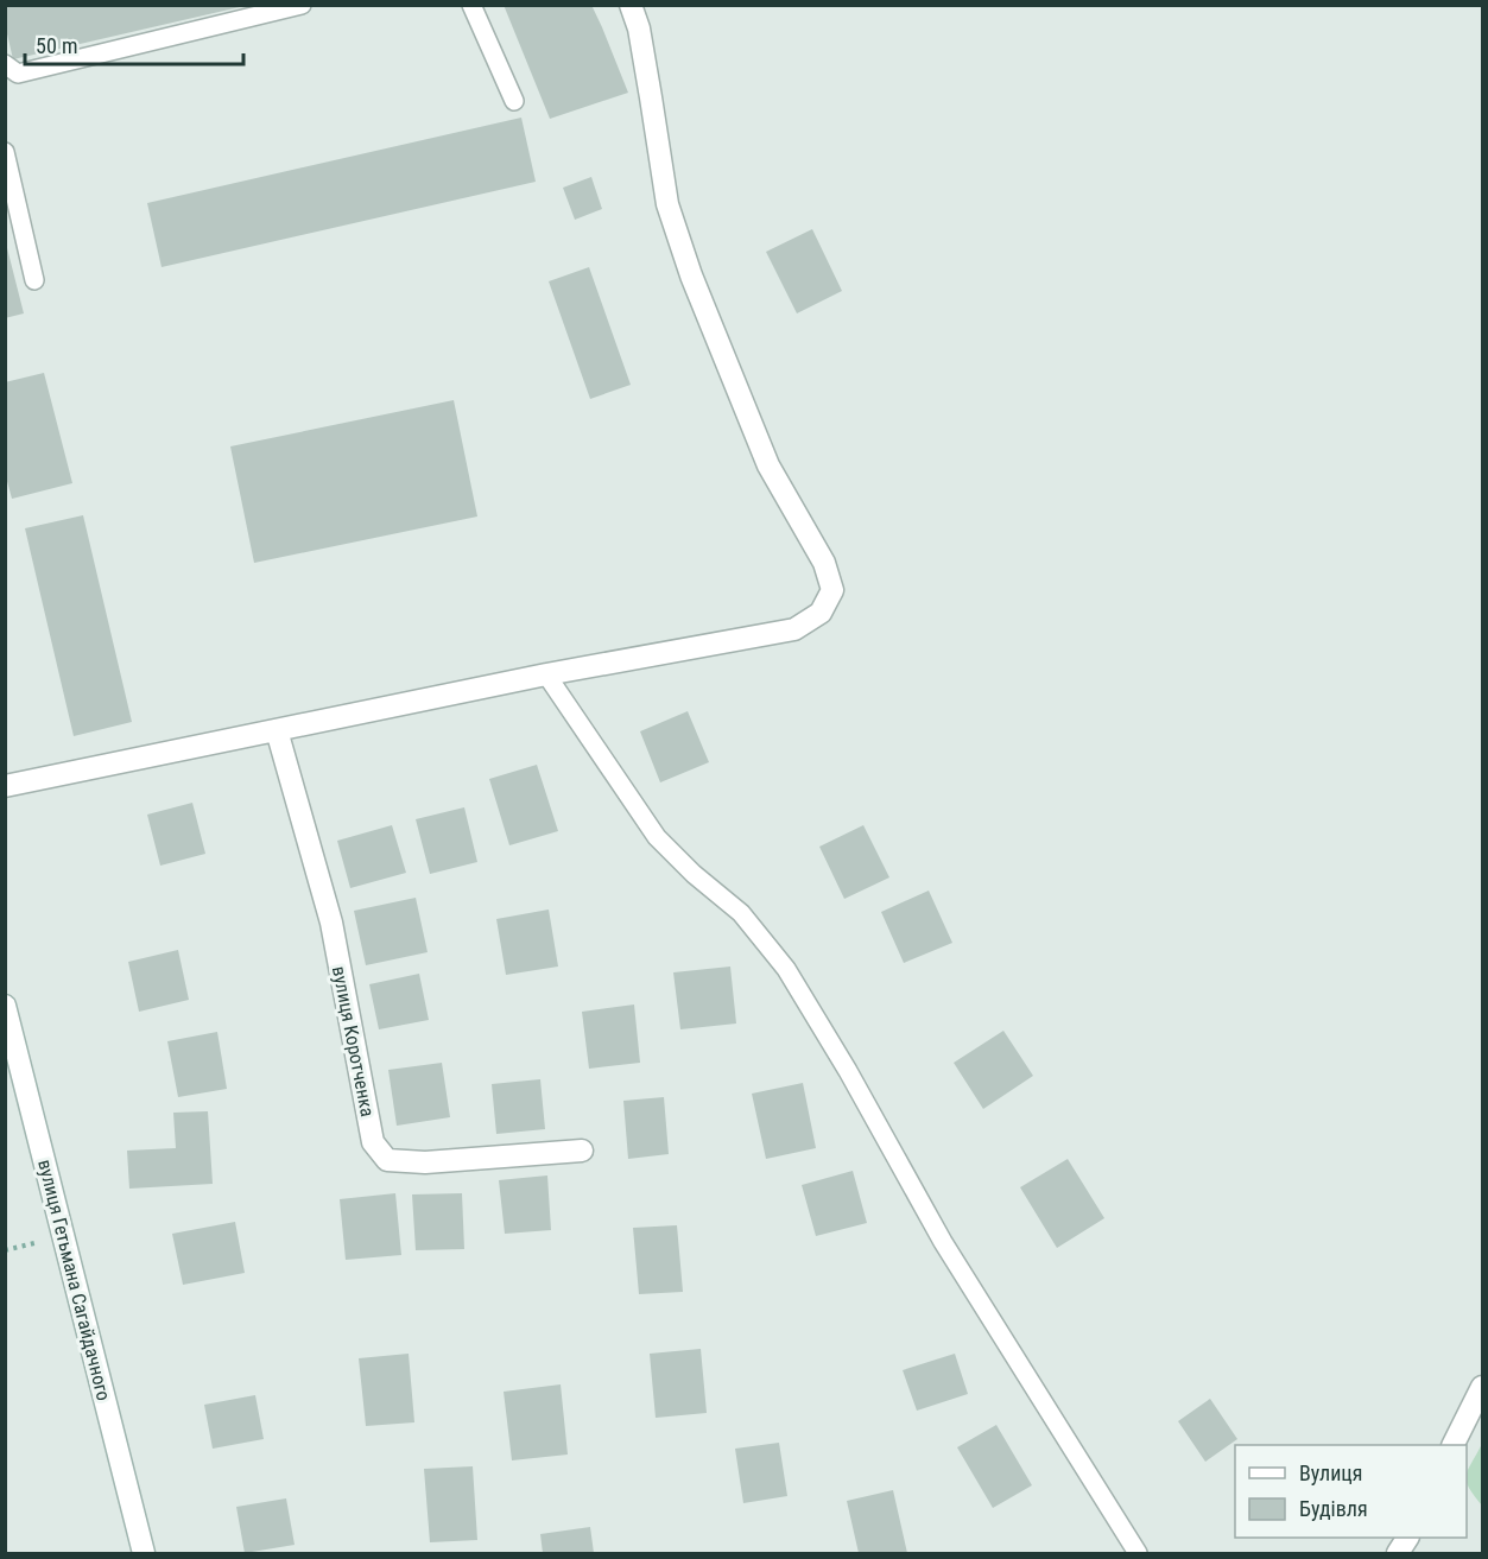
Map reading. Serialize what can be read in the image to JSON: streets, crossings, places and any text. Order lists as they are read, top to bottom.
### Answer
{
  "streets": {
    "street": ["вулиця Коротченка", "вулиця Гетьмана Сагайдачного"]
  },
  "legend": ["Вулиця", "Будівля"],
  "scale_bar": "50 m"
}
